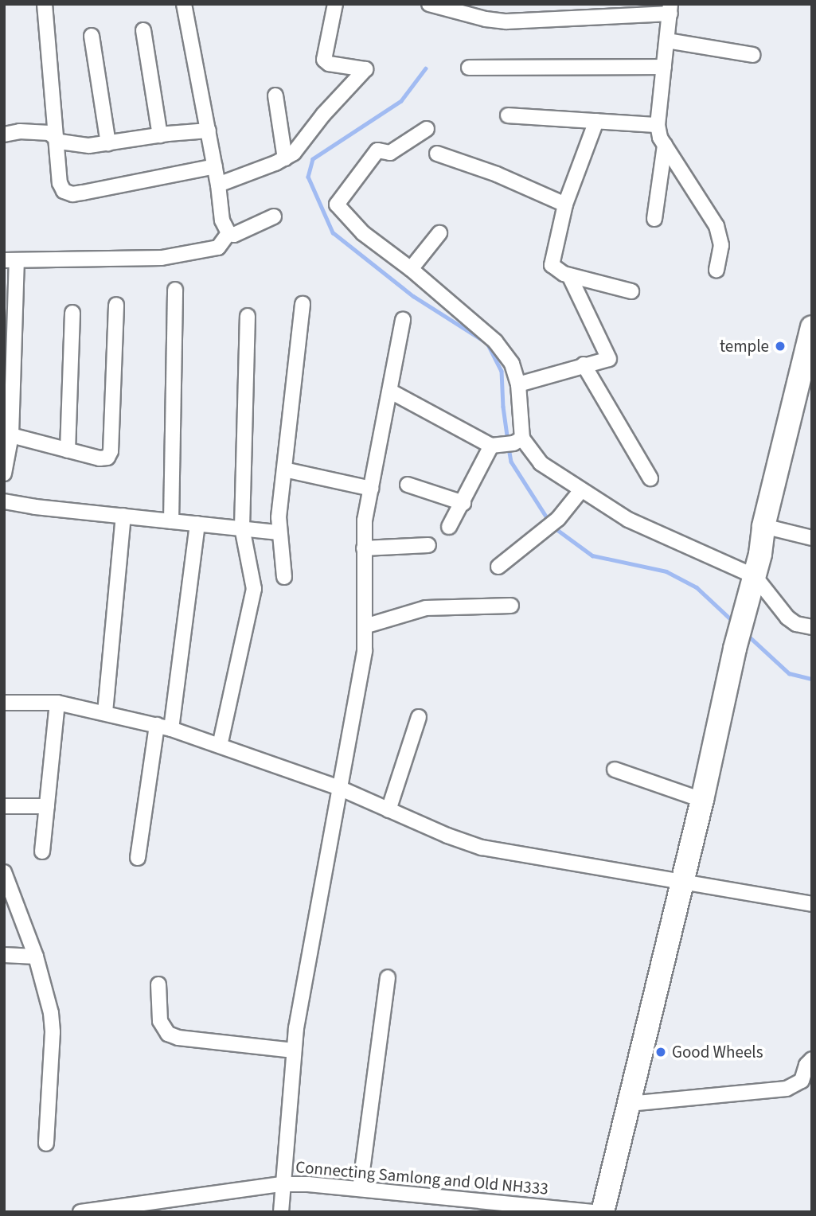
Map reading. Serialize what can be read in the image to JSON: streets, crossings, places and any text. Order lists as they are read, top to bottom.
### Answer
{
  "streets": {
    "street": ["Connecting Samlong and Old NH333"]
  },
  "places": ["temple", "Good Wheels"]
}
